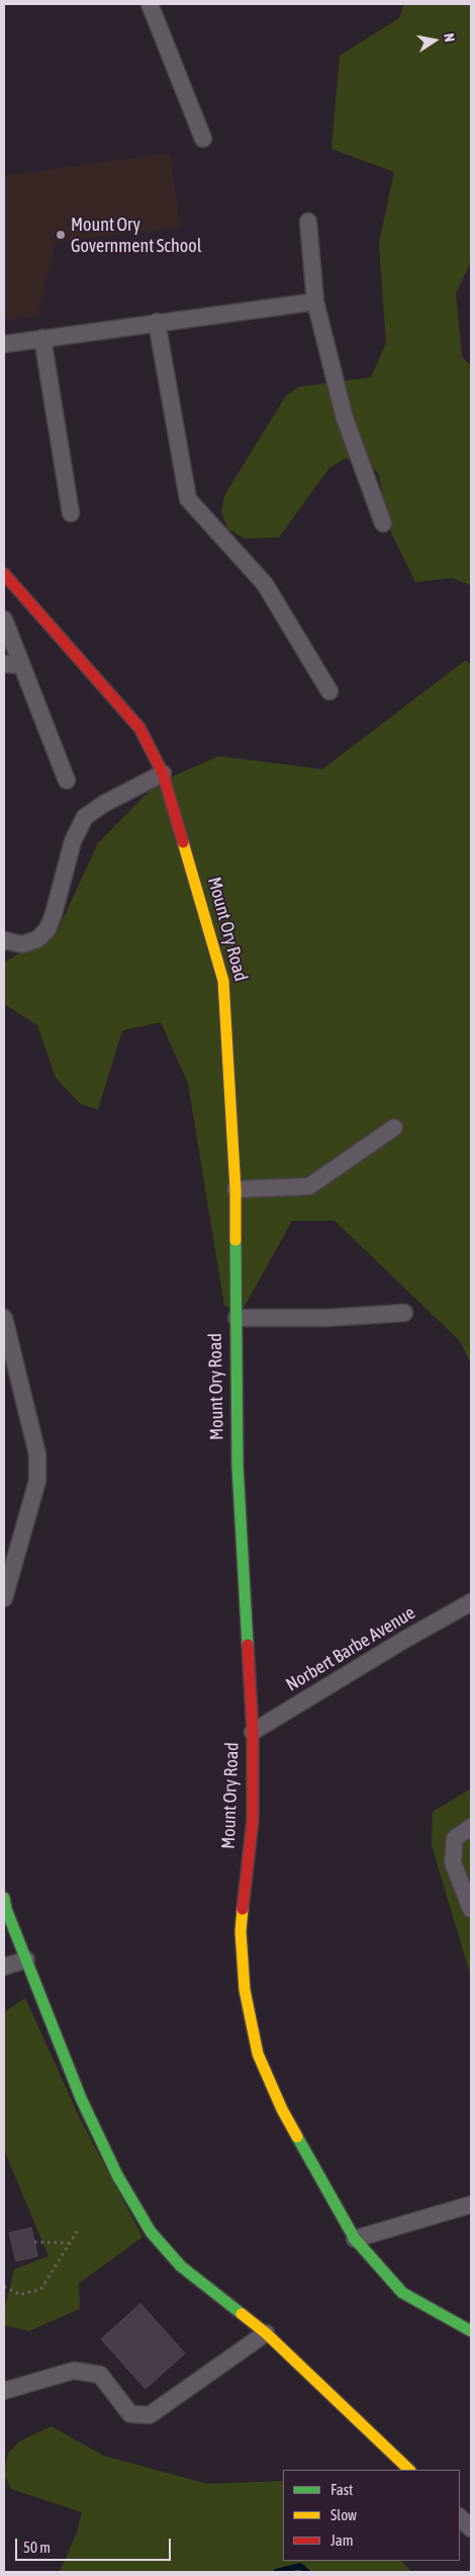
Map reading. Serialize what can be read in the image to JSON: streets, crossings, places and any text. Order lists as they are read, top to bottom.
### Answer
{
  "streets": {
    "main road": ["Mount Ory Road"],
    "street": ["Norbert Barbe Avenue"]
  },
  "crossings": [
    ["Mount Ory Road", "Norbert Barbe Avenue"]
  ],
  "places": ["Mount Ory Government School"],
  "legend": ["Fast", "Slow", "Jam"],
  "scale_bar": "50 m",
  "north": "right"
}
